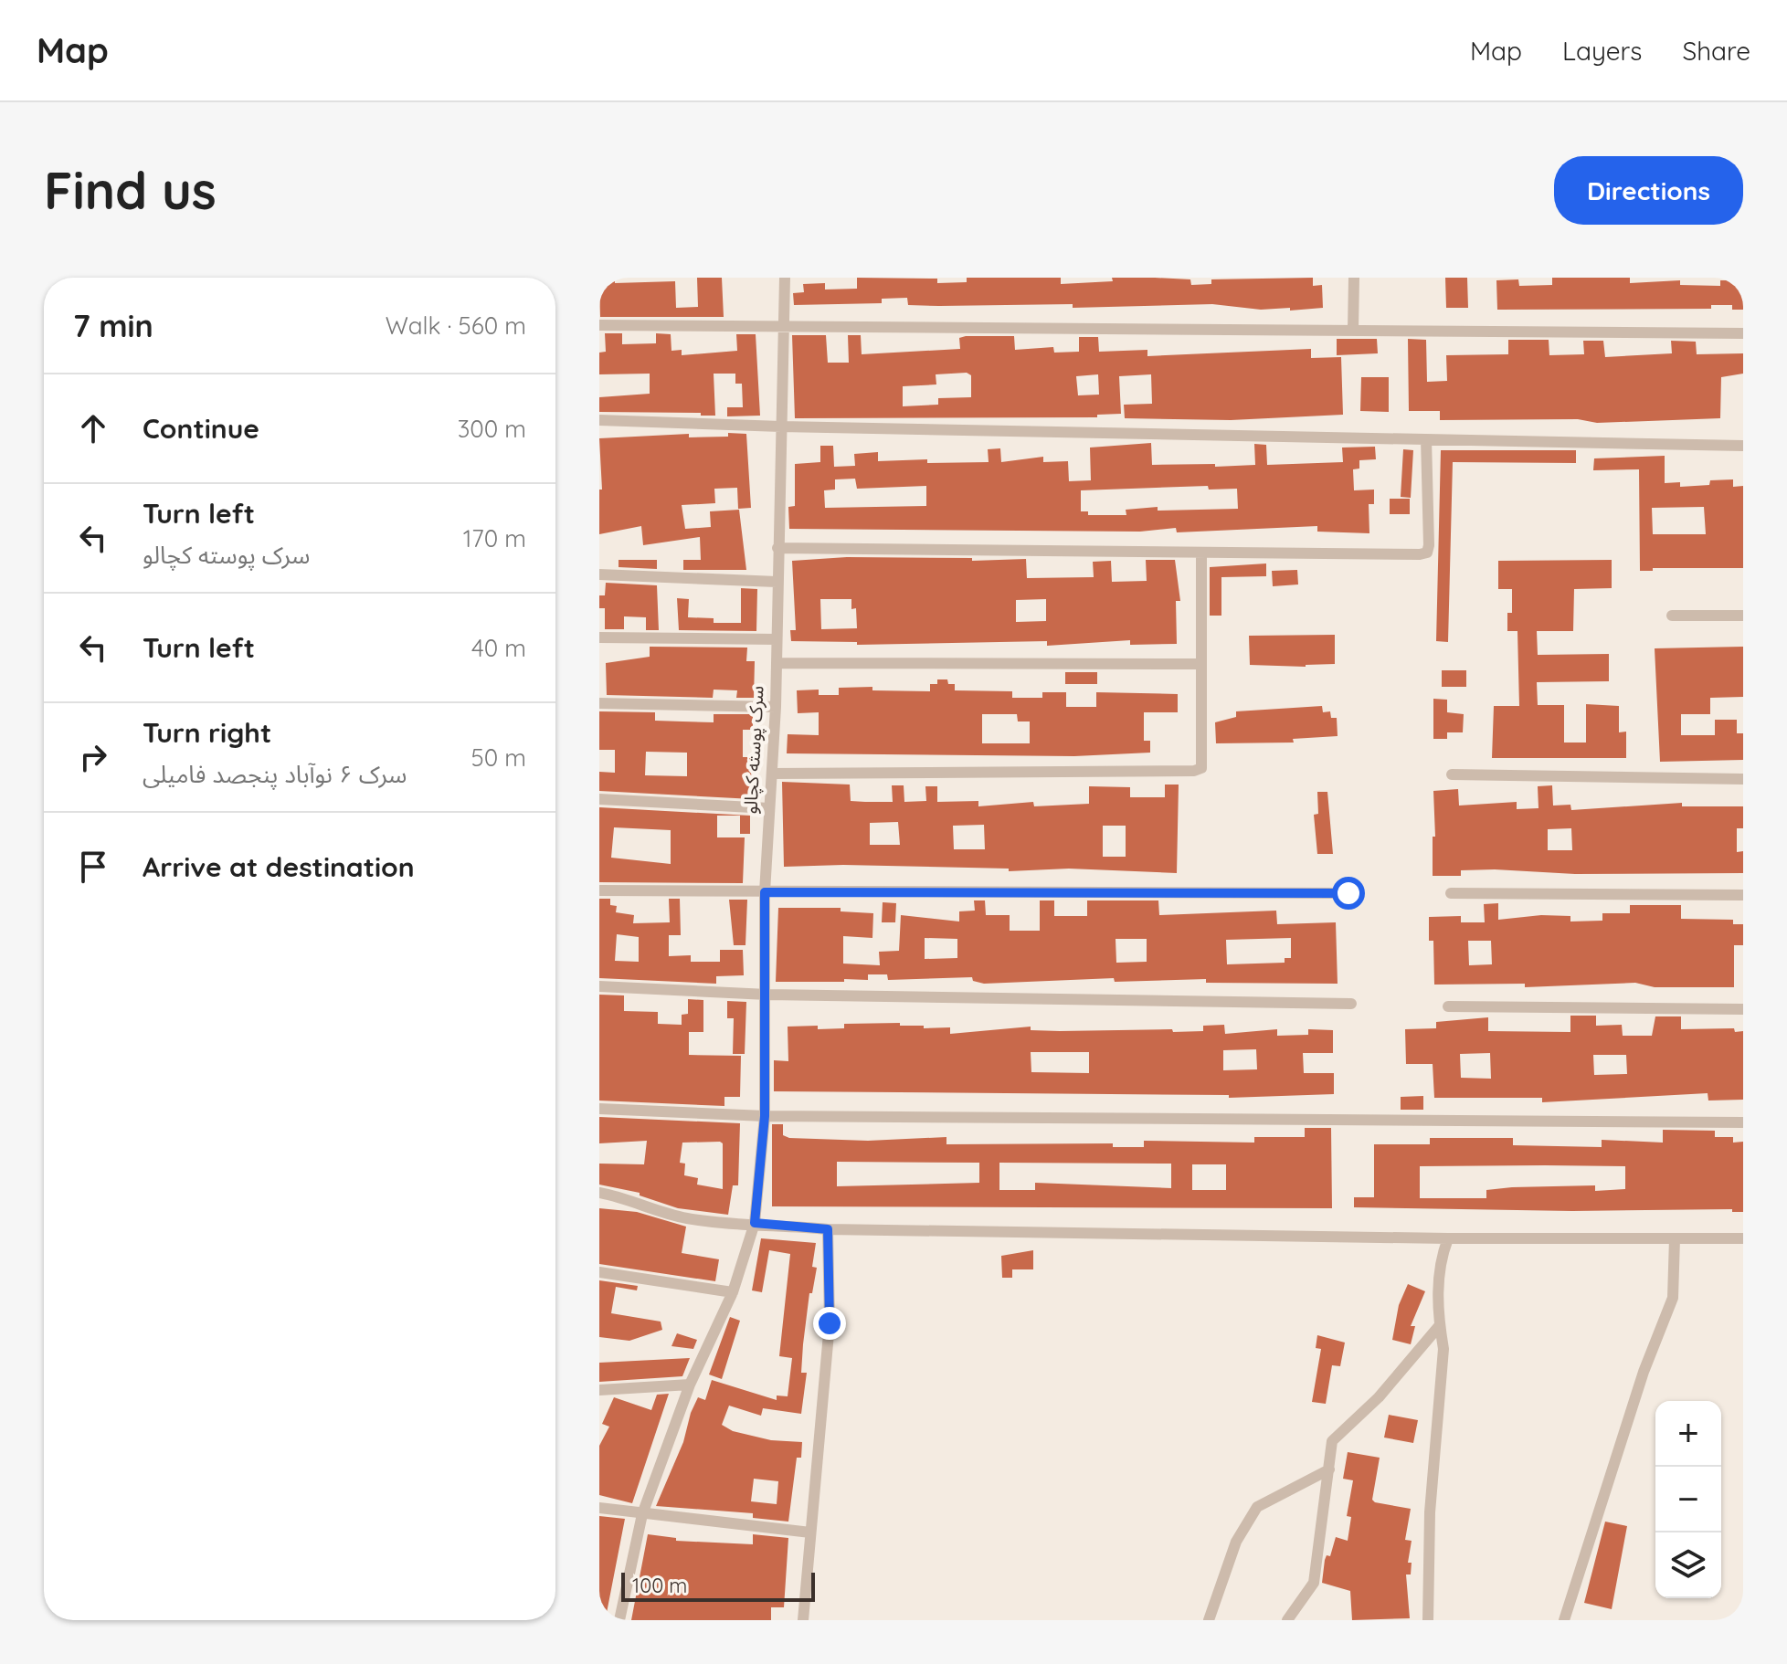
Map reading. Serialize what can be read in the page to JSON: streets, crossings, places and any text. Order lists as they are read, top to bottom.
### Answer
{
  "streets": {
    "street": ["سرک پوسته کچالو"]
  },
  "scale_bar": "100 m",
  "page": {
    "header": "Map",
    "nav": ["Map", "Layers", "Share"],
    "buttons": "Directions",
    "title": "Find us",
    "heading": ["7 min", "Walk · 560 m"],
    "list": [
      ["Continue", "300 m"],
      ["Turn left", "سرک پوسته کچالو", "170 m"],
      ["Turn left", "40 m"],
      ["Turn right", "سرک ۶ نوآباد پنجصد فامیلی", "50 m"],
      "Arrive at destination"
    ],
    "map_buttons": ["+", "−"],
    "scale": "100 m"
  }
}
